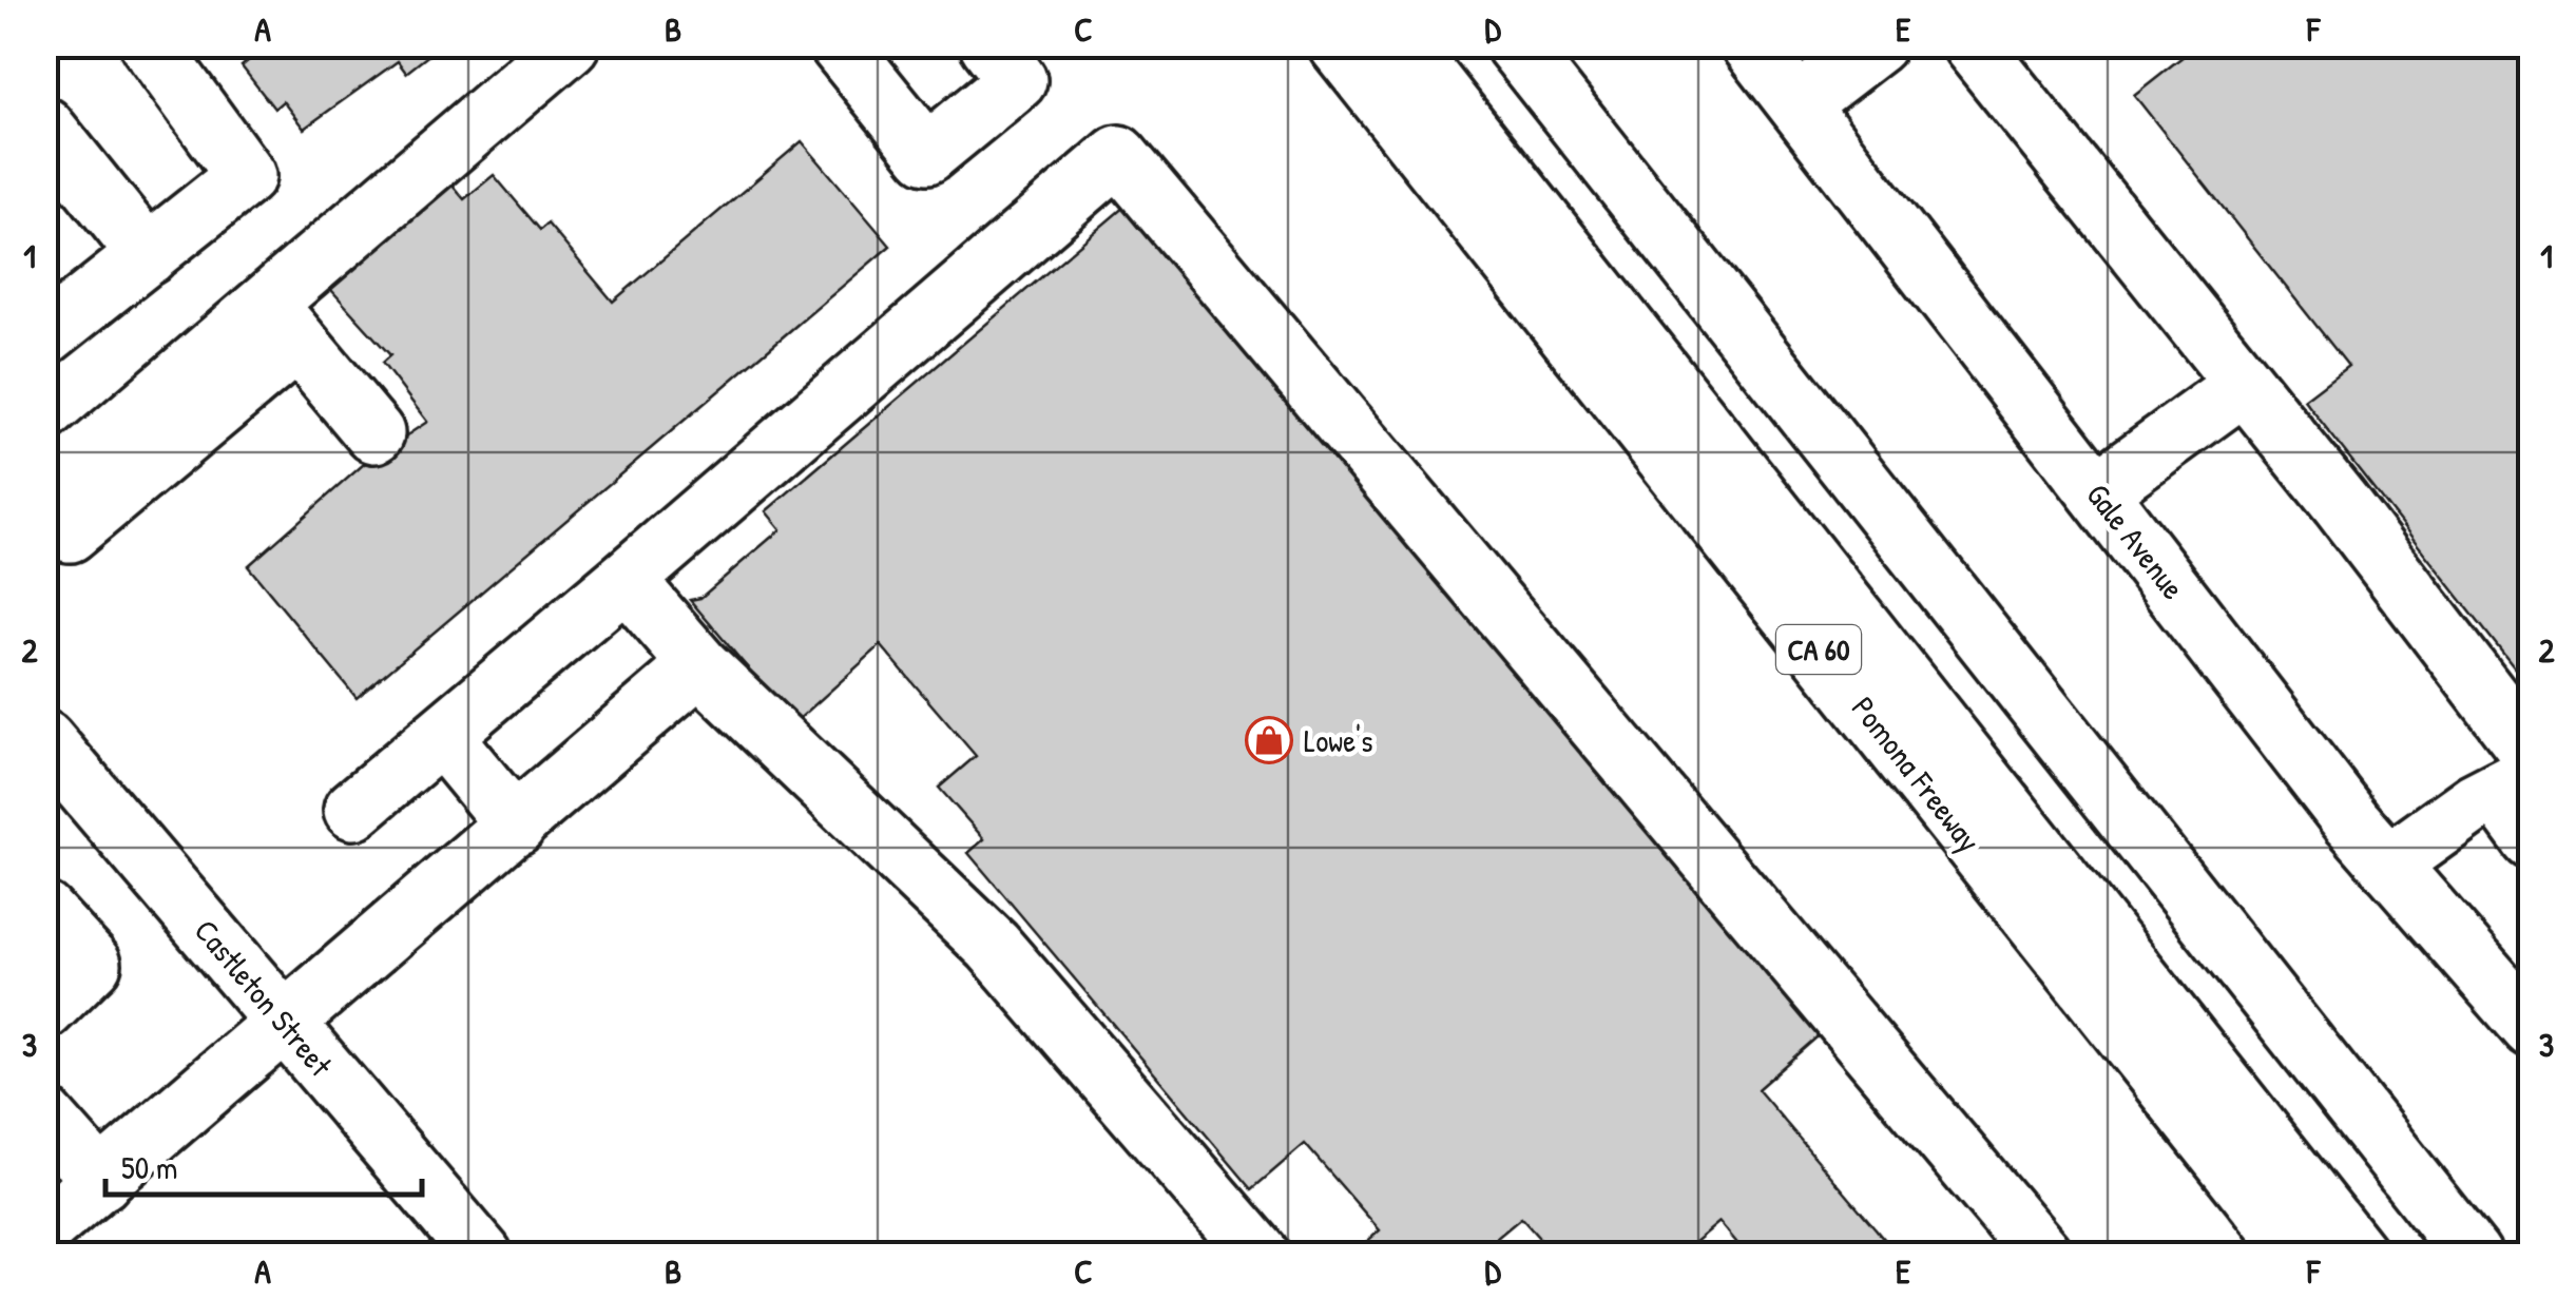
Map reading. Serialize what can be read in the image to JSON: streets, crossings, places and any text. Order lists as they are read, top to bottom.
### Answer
{
  "streets": {
    "main road": [
      "Gale Avenue",
      "CA 60",
      "Pomona Freeway",
      "Castleton Street"
    ]
  },
  "places": {
    "shop": ["Lowe's"]
  },
  "scale_bar": "50 m",
  "grid": {
    "columns": [
      "A",
      "B",
      "C",
      "D",
      "E",
      "F"
    ],
    "rows": ["1", "2", "3"]
  }
}
